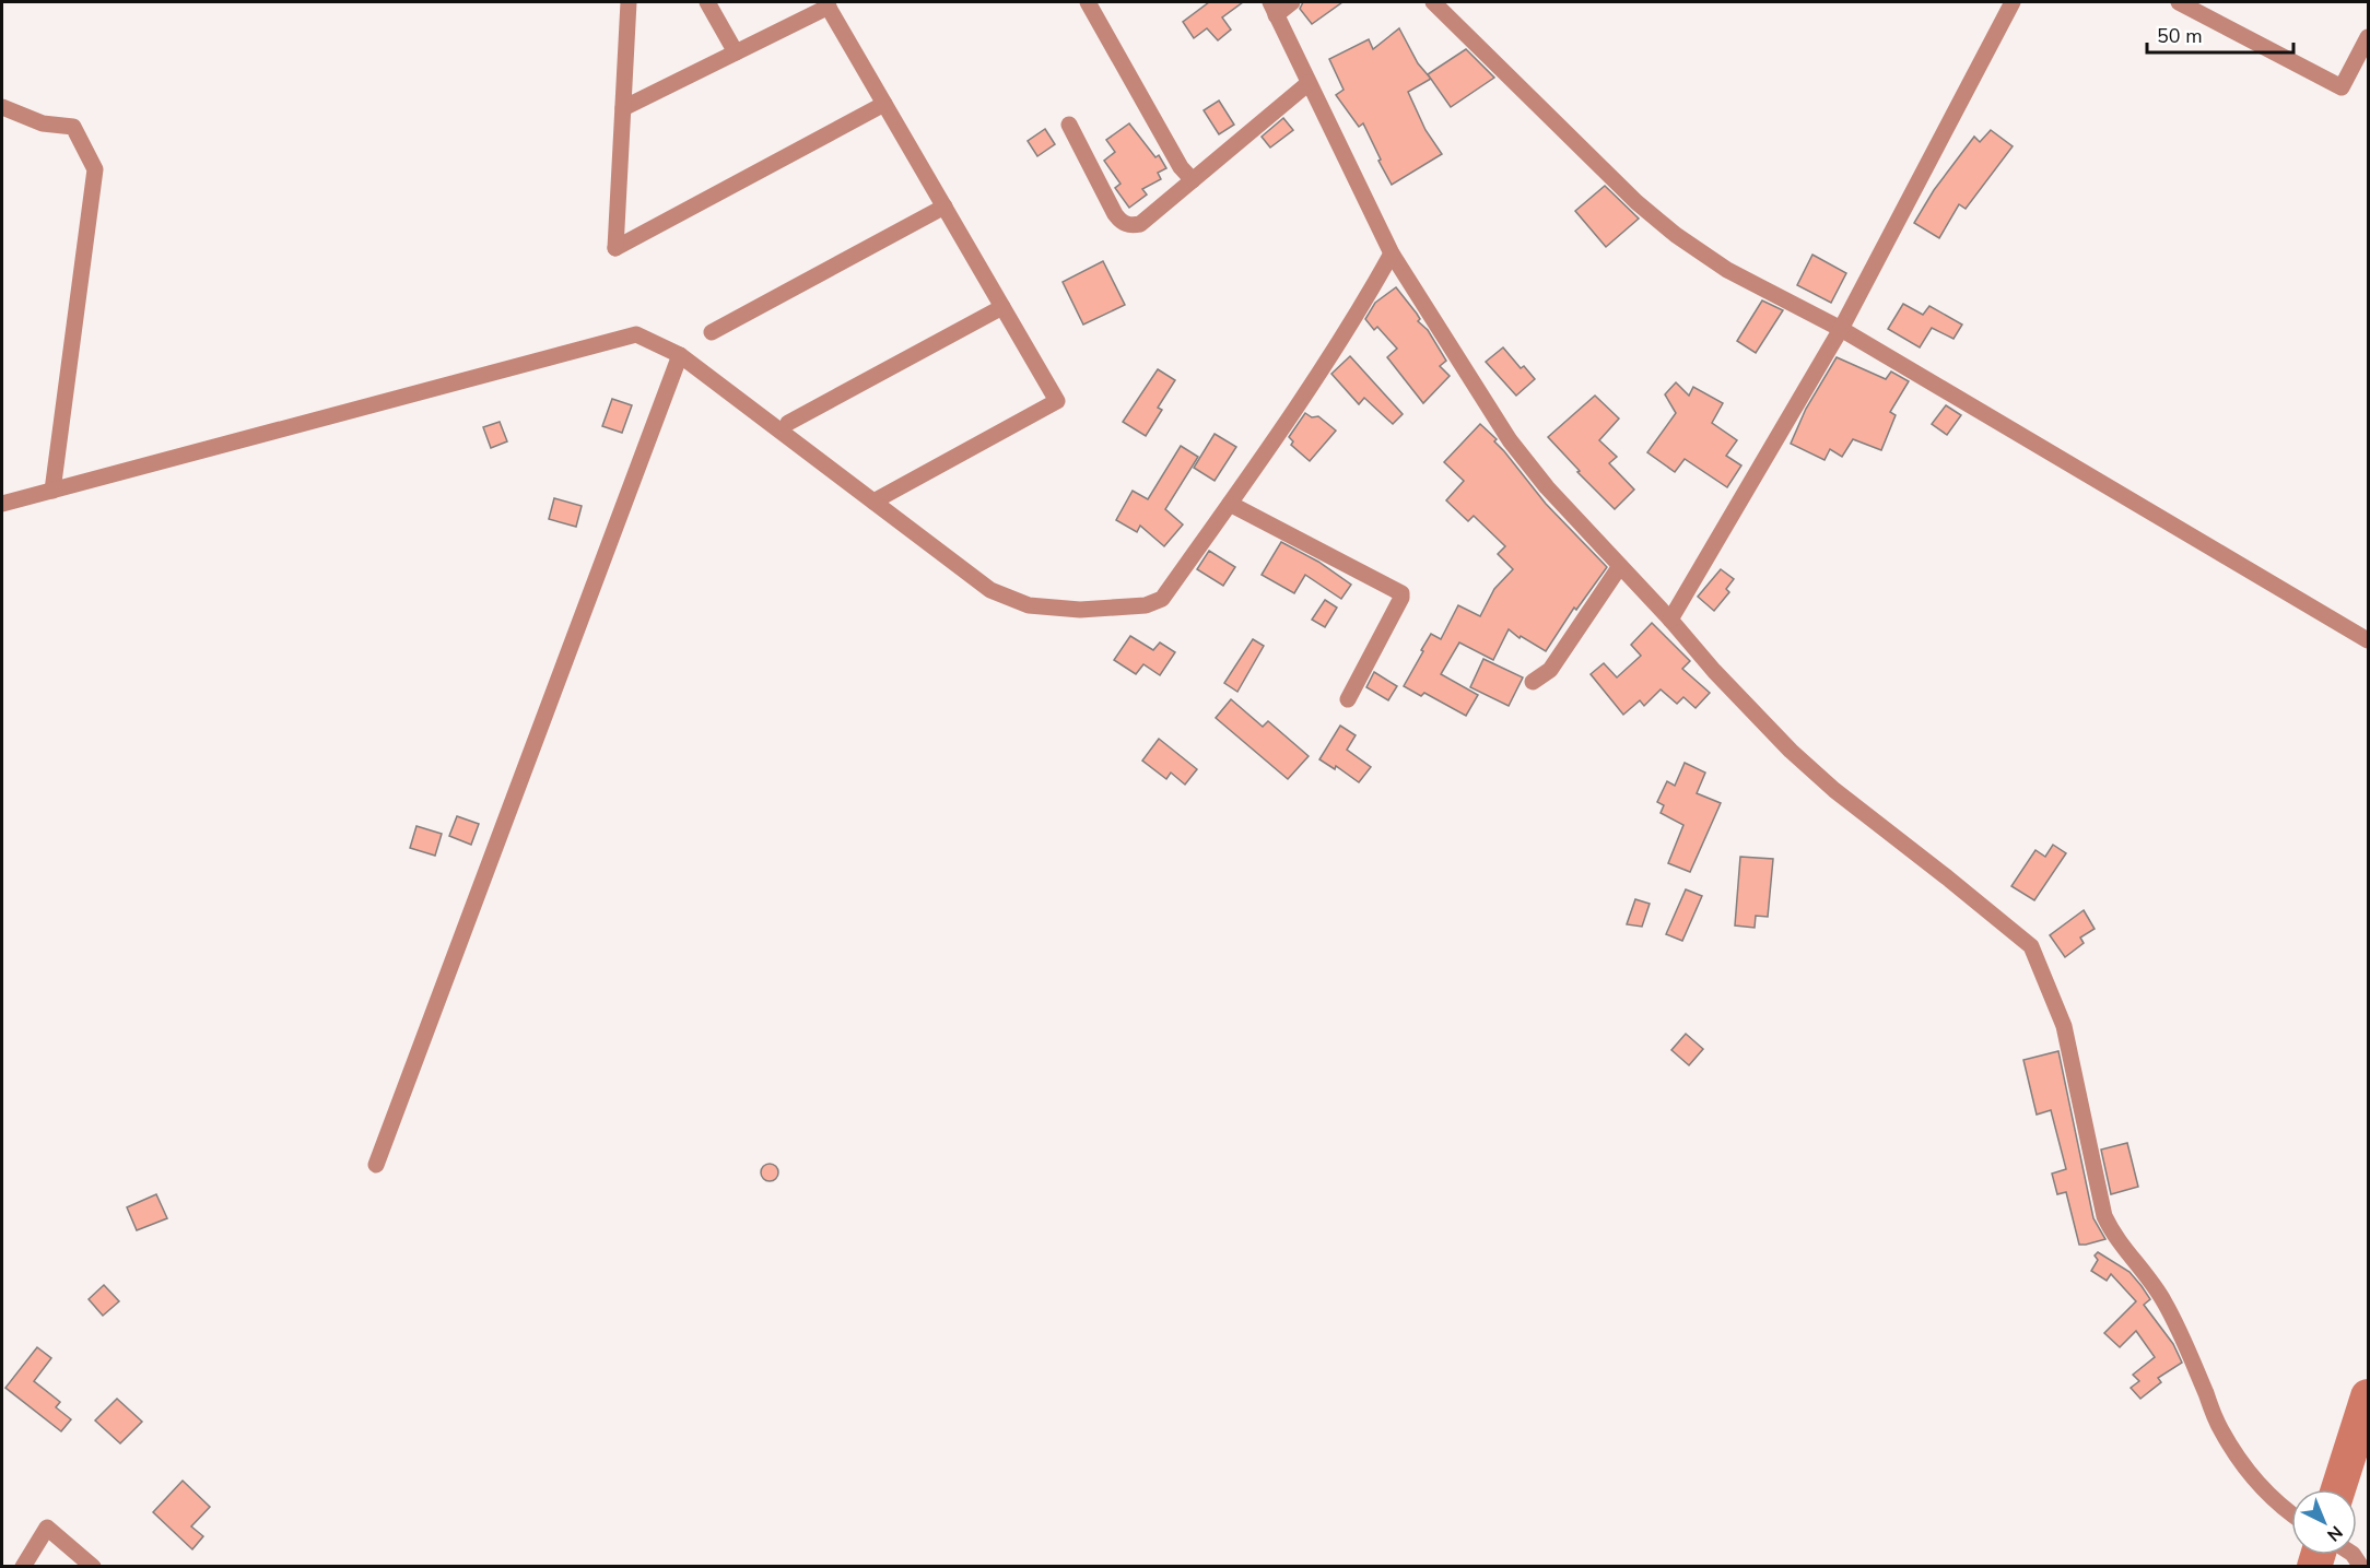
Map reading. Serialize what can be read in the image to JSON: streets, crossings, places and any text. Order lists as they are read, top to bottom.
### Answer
{
  "scale_bar": "50 m",
  "north": "bottom right"
}
